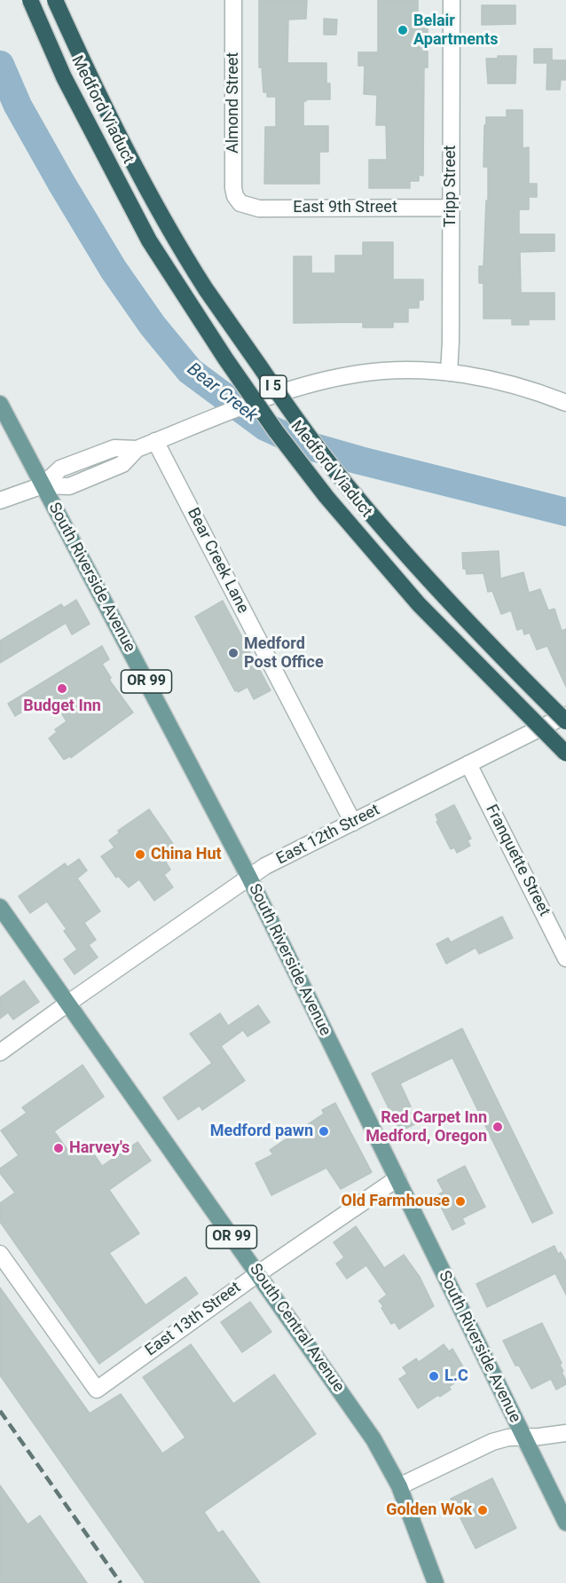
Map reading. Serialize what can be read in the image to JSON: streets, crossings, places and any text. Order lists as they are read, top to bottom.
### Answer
{
  "streets": {
    "highway": ["Medford Viaduct", "I 5"],
    "main road": ["South Riverside Avenue", "OR 99", "South Central Avenue"],
    "street": [
      "Almond Street",
      "Tripp Street",
      "East 9th Street",
      "Bear Creek Lane",
      "East 12th Street",
      "Franquette Street",
      "East 13th Street"
    ]
  },
  "crossings": [
    ["Almond Street", "East 9th Street"],
    ["Tripp Street", "East 9th Street"],
    ["Bear Creek Lane", "East 12th Street"],
    ["South Riverside Avenue", "East 12th Street"],
    ["South Riverside Avenue", "East 13th Street"],
    ["East 12th Street", "Franquette Street"],
    ["East 12th Street", "South Central Avenue"],
    ["East 13th Street", "South Central Avenue"]
  ],
  "water": ["Bear Creek"],
  "places": [
    "Belair Apartments",
    "Medford Post Office",
    "Budget Inn",
    "China Hut",
    "Red Carpet Inn Medford, Oregon",
    "Medford pawn",
    "Harvey's",
    "Old Farmhouse",
    "L.C",
    "Golden Wok"
  ]
}
